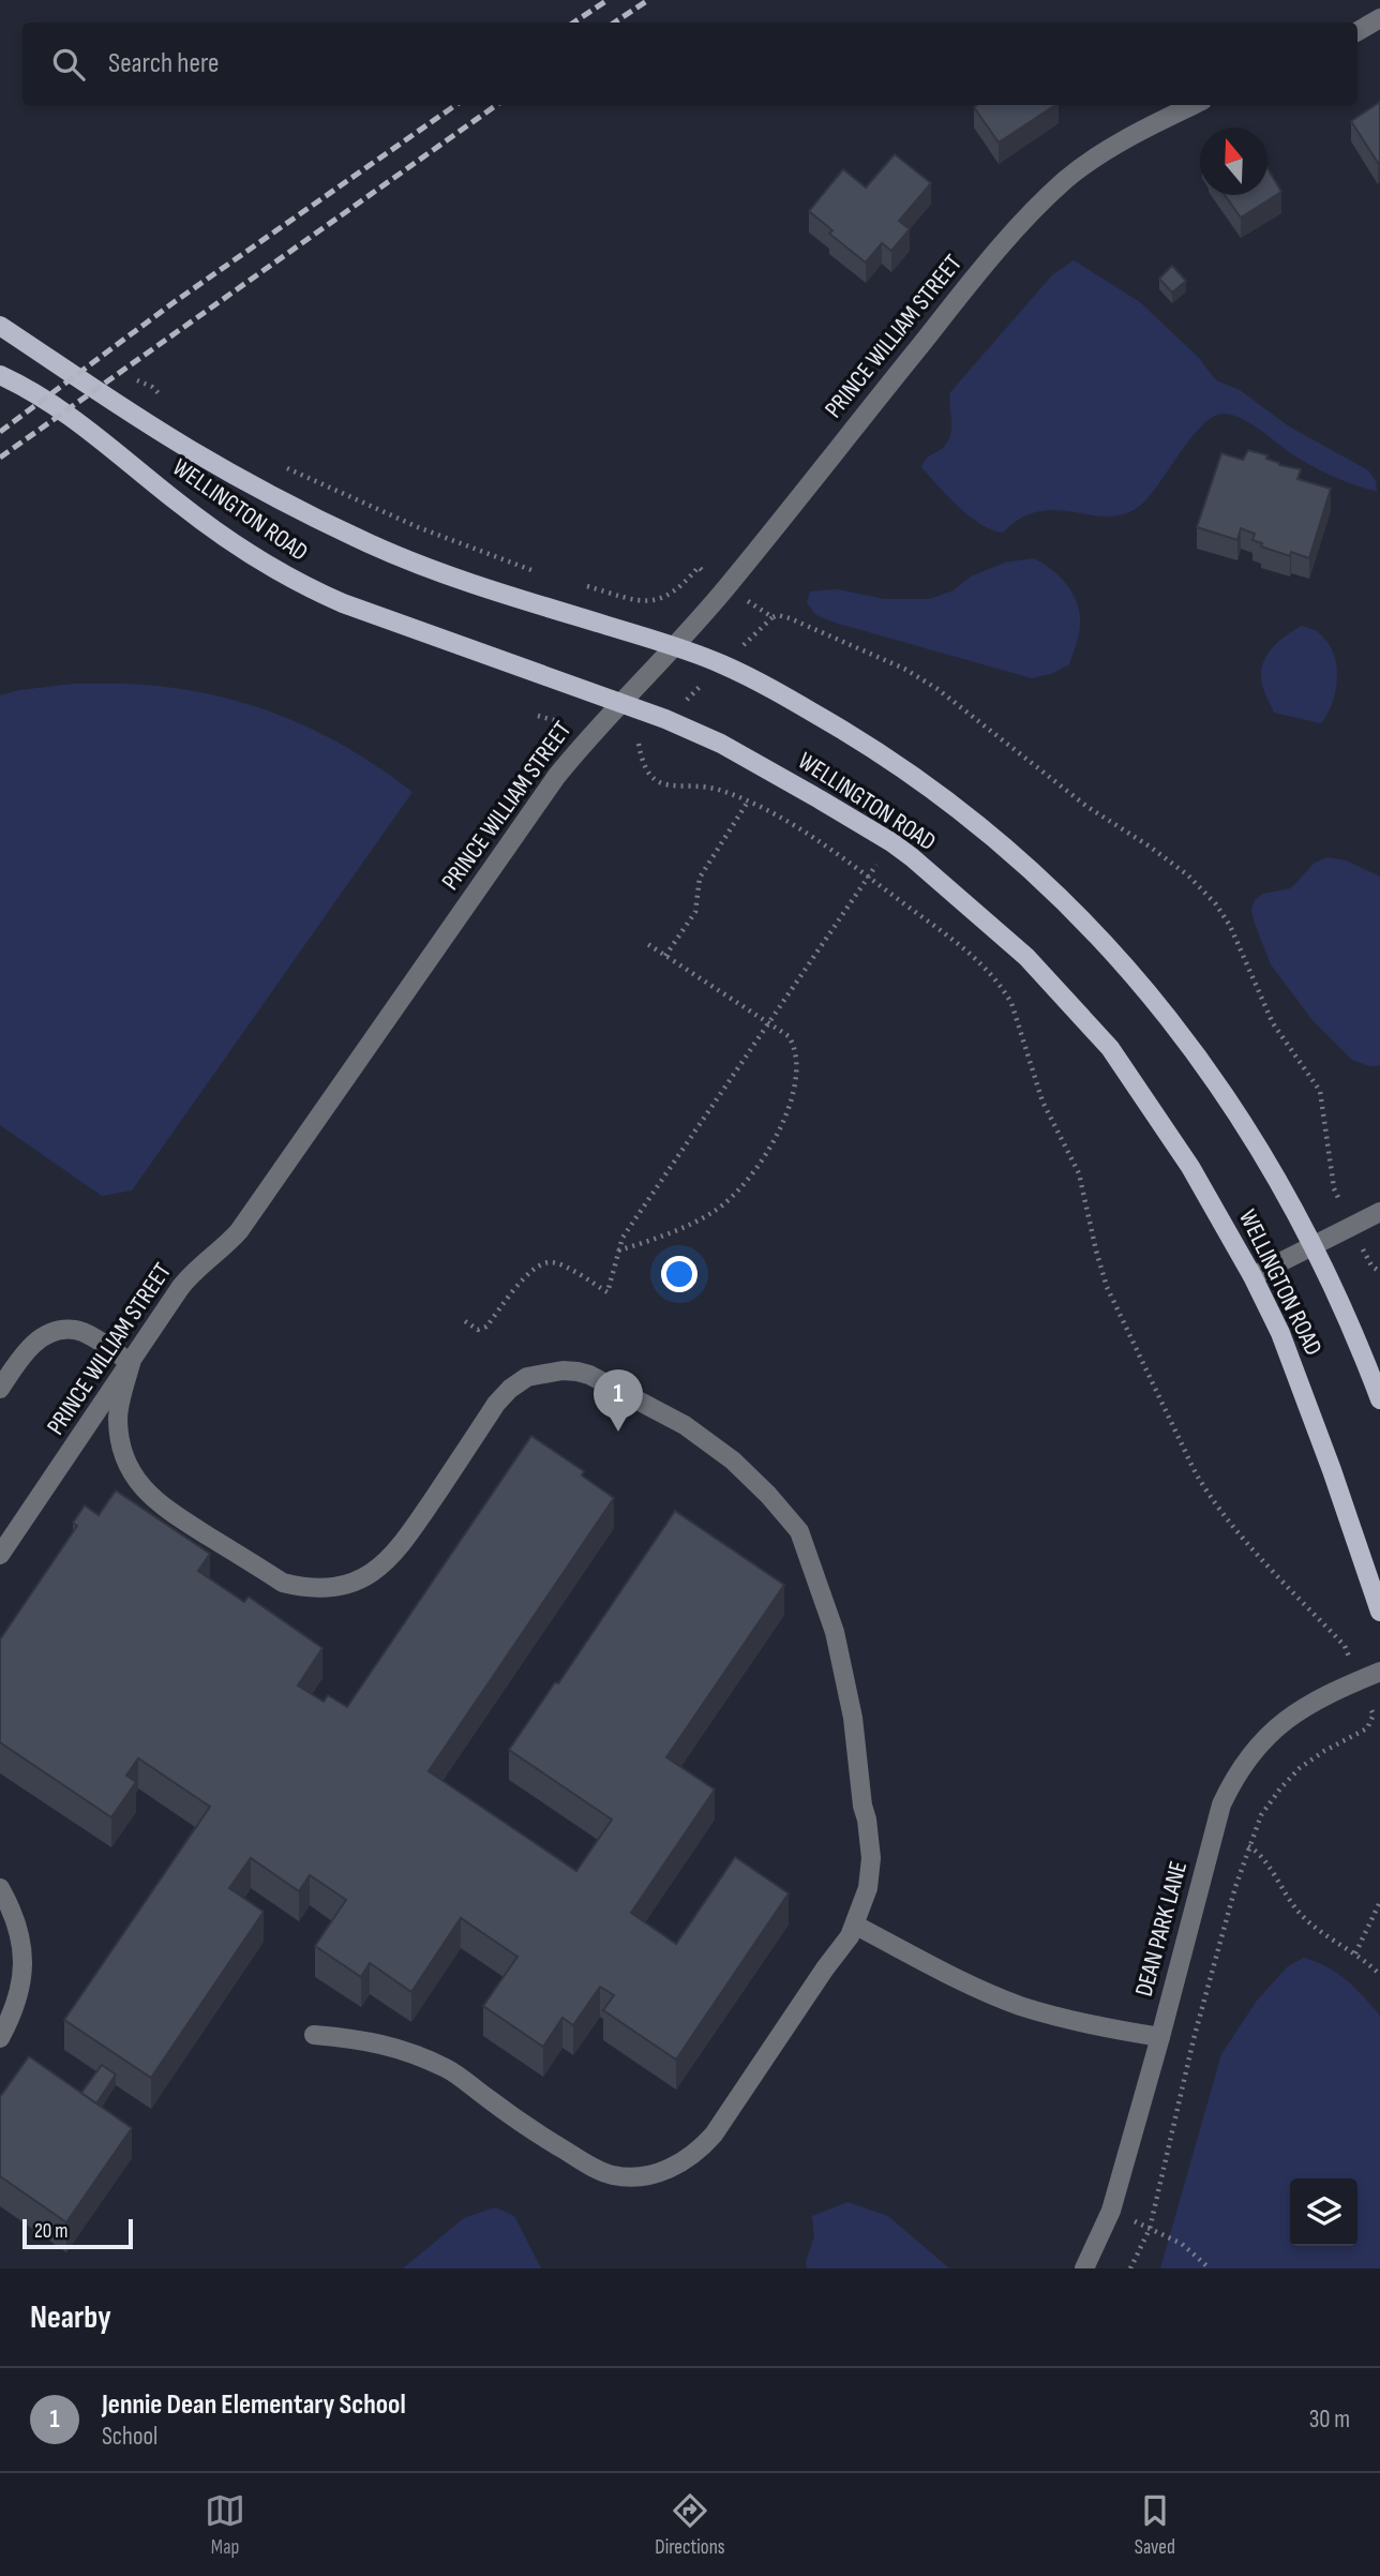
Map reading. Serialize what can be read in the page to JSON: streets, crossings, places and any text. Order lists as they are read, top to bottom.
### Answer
{
  "streets": {
    "main road": ["WELLINGTON ROAD"],
    "street": ["PRINCE WILLIAM STREET", "DEAN PARK LANE"]
  },
  "crossings": [
    ["PRINCE WILLIAM STREET", "WELLINGTON ROAD"]
  ],
  "scale_bar": "20 m",
  "north": "top",
  "page": {
    "search": "Search here",
    "pins": "1",
    "scale": "20 m",
    "heading": "Nearby",
    "list": [
      {
        "mark": "1",
        "name": "Jennie Dean Elementary School",
        "note": "School",
        "value": "30 m"
      }
    ],
    "nav": ["Map", "Directions", "Saved"]
  }
}
